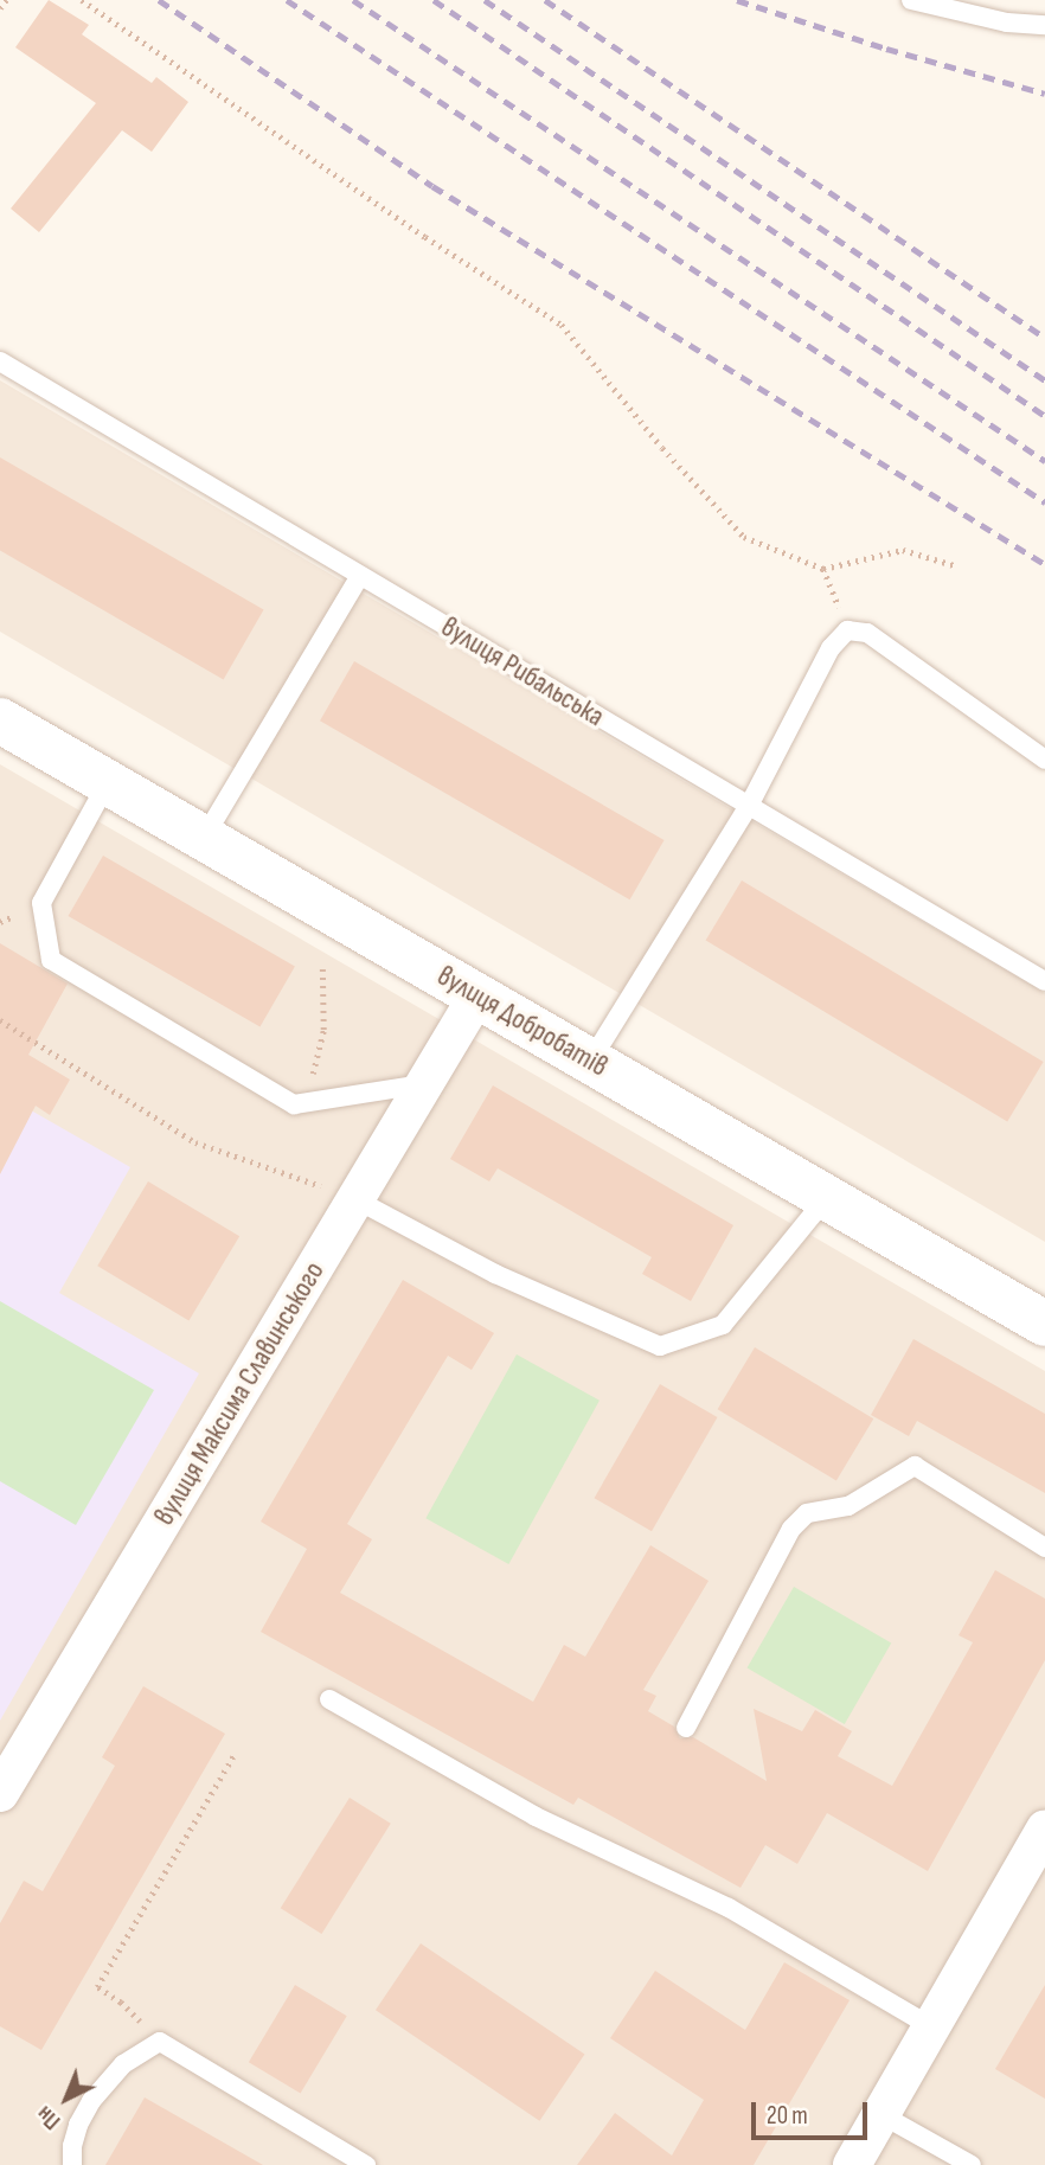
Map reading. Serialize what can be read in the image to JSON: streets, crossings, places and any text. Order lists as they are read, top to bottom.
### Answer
{
  "streets": {
    "street": ["вулиця Добробатів", "вулиця Максима Славинського"],
    "lane": ["вулиця Рибальська"]
  },
  "crossings": [
    ["вулиця Добробатів", "вулиця Максима Славинського"]
  ],
  "scale_bar": "20 m",
  "north": "bottom left"
}
